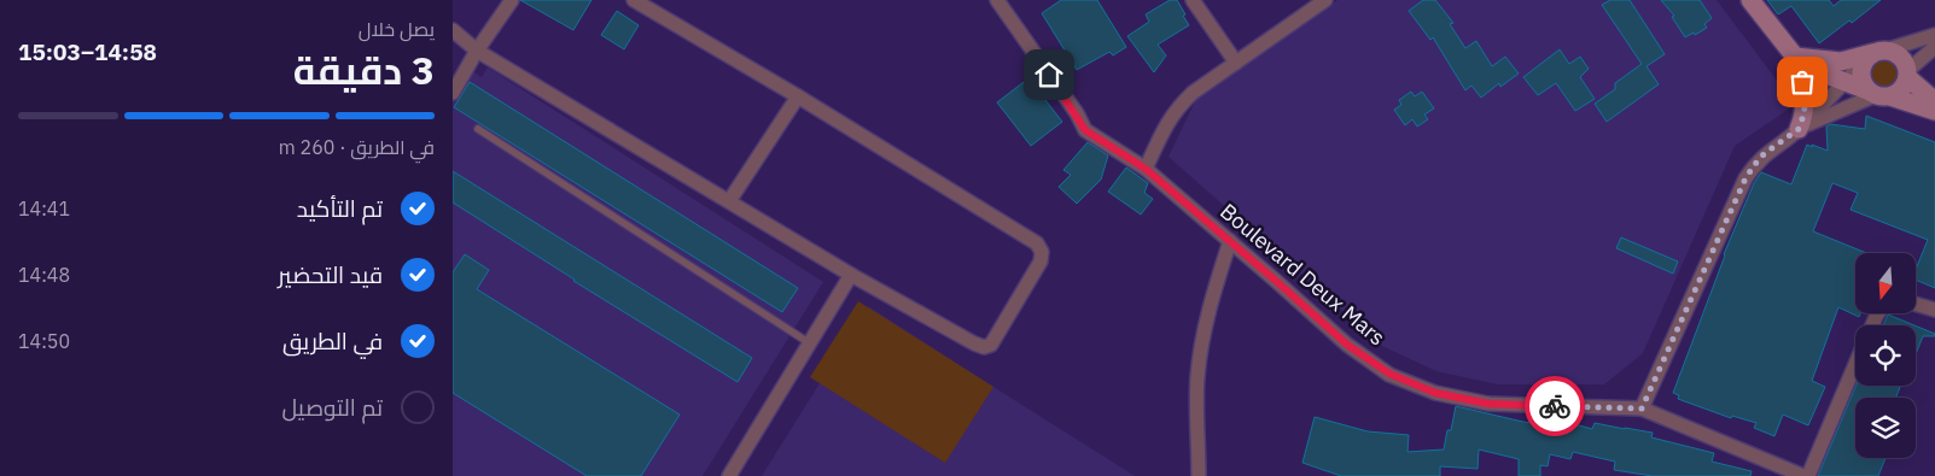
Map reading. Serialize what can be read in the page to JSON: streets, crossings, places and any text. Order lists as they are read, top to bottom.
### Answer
{
  "streets": {
    "street": ["Boulevard Deux Mars"]
  },
  "north": "bottom",
  "page": {
    "heading": ["3 دقيقة", "يصل خلال", "14:58–15:03"],
    "bar": "في الطريق · 260 m",
    "list": [
      ["تم التأكيد", "14:41"],
      ["قيد التحضير", "14:48"],
      ["في الطريق", "14:50"],
      "تم التوصيل"
    ]
  }
}
